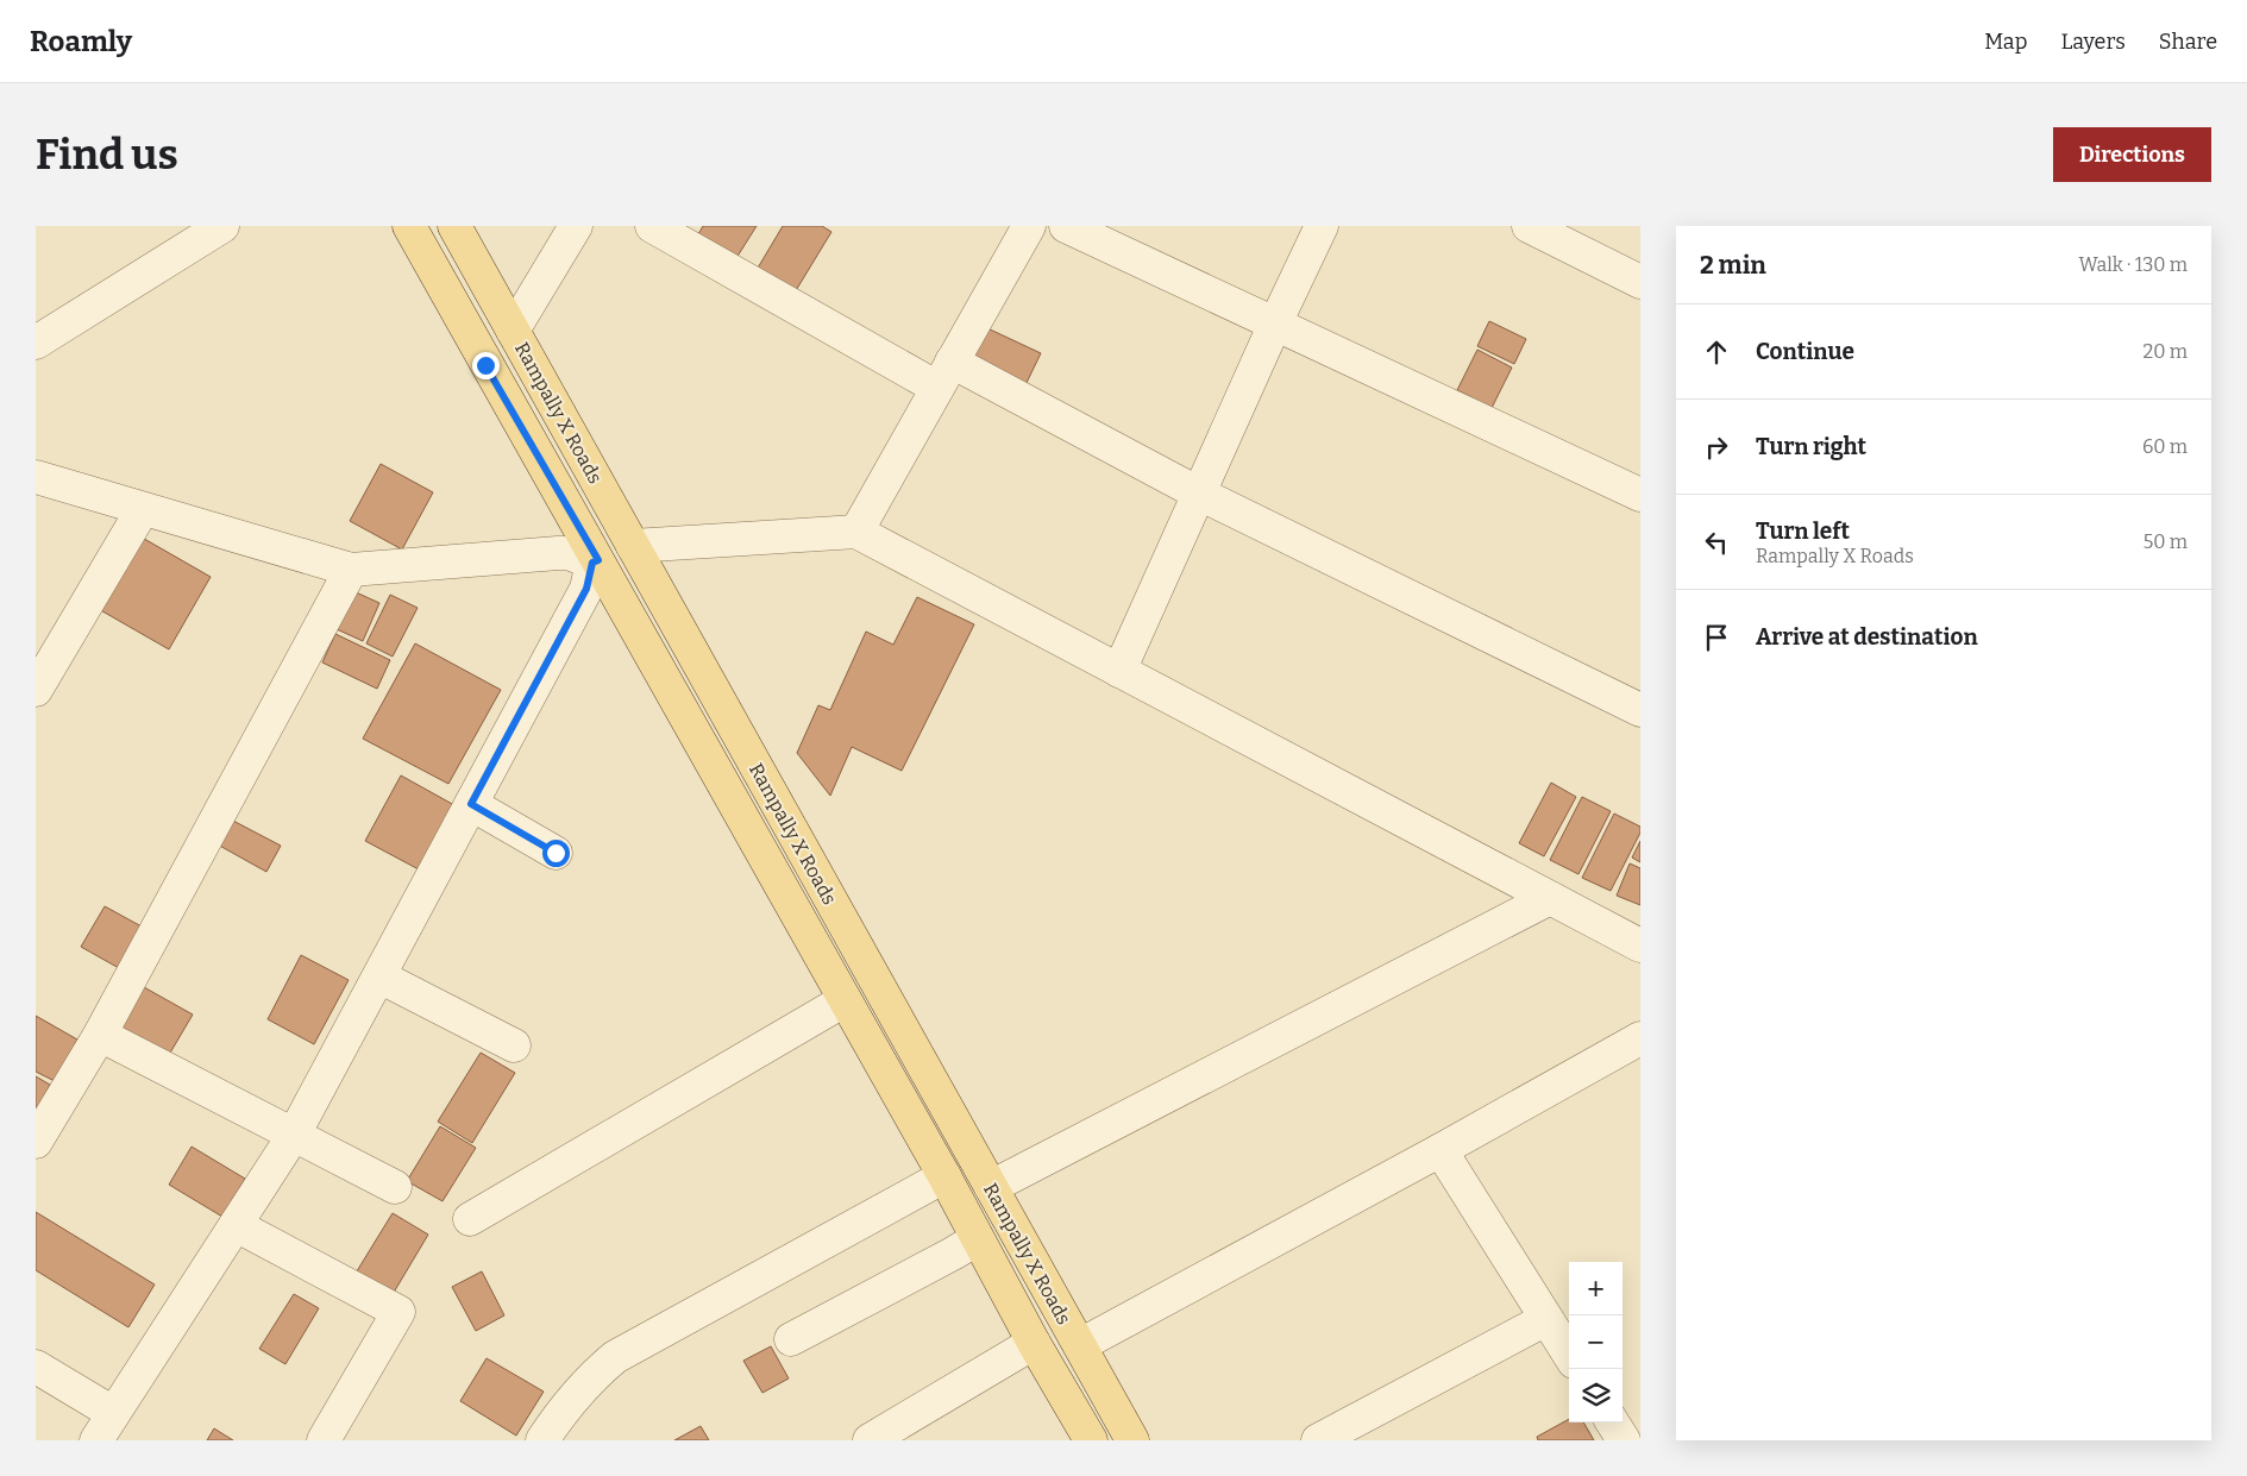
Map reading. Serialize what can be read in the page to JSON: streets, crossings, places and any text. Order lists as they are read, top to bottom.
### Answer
{
  "streets": {
    "main road": ["Rampally X Roads"]
  },
  "page": {
    "header": "Roamly",
    "nav": ["Map", "Layers", "Share"],
    "buttons": "Directions",
    "title": "Find us",
    "heading": ["2 min", "Walk · 130 m"],
    "list": [
      ["Continue", "20 m"],
      ["Turn right", "60 m"],
      ["Turn left", "Rampally X Roads", "50 m"],
      "Arrive at destination"
    ],
    "map_buttons": ["+", "−"]
  }
}
